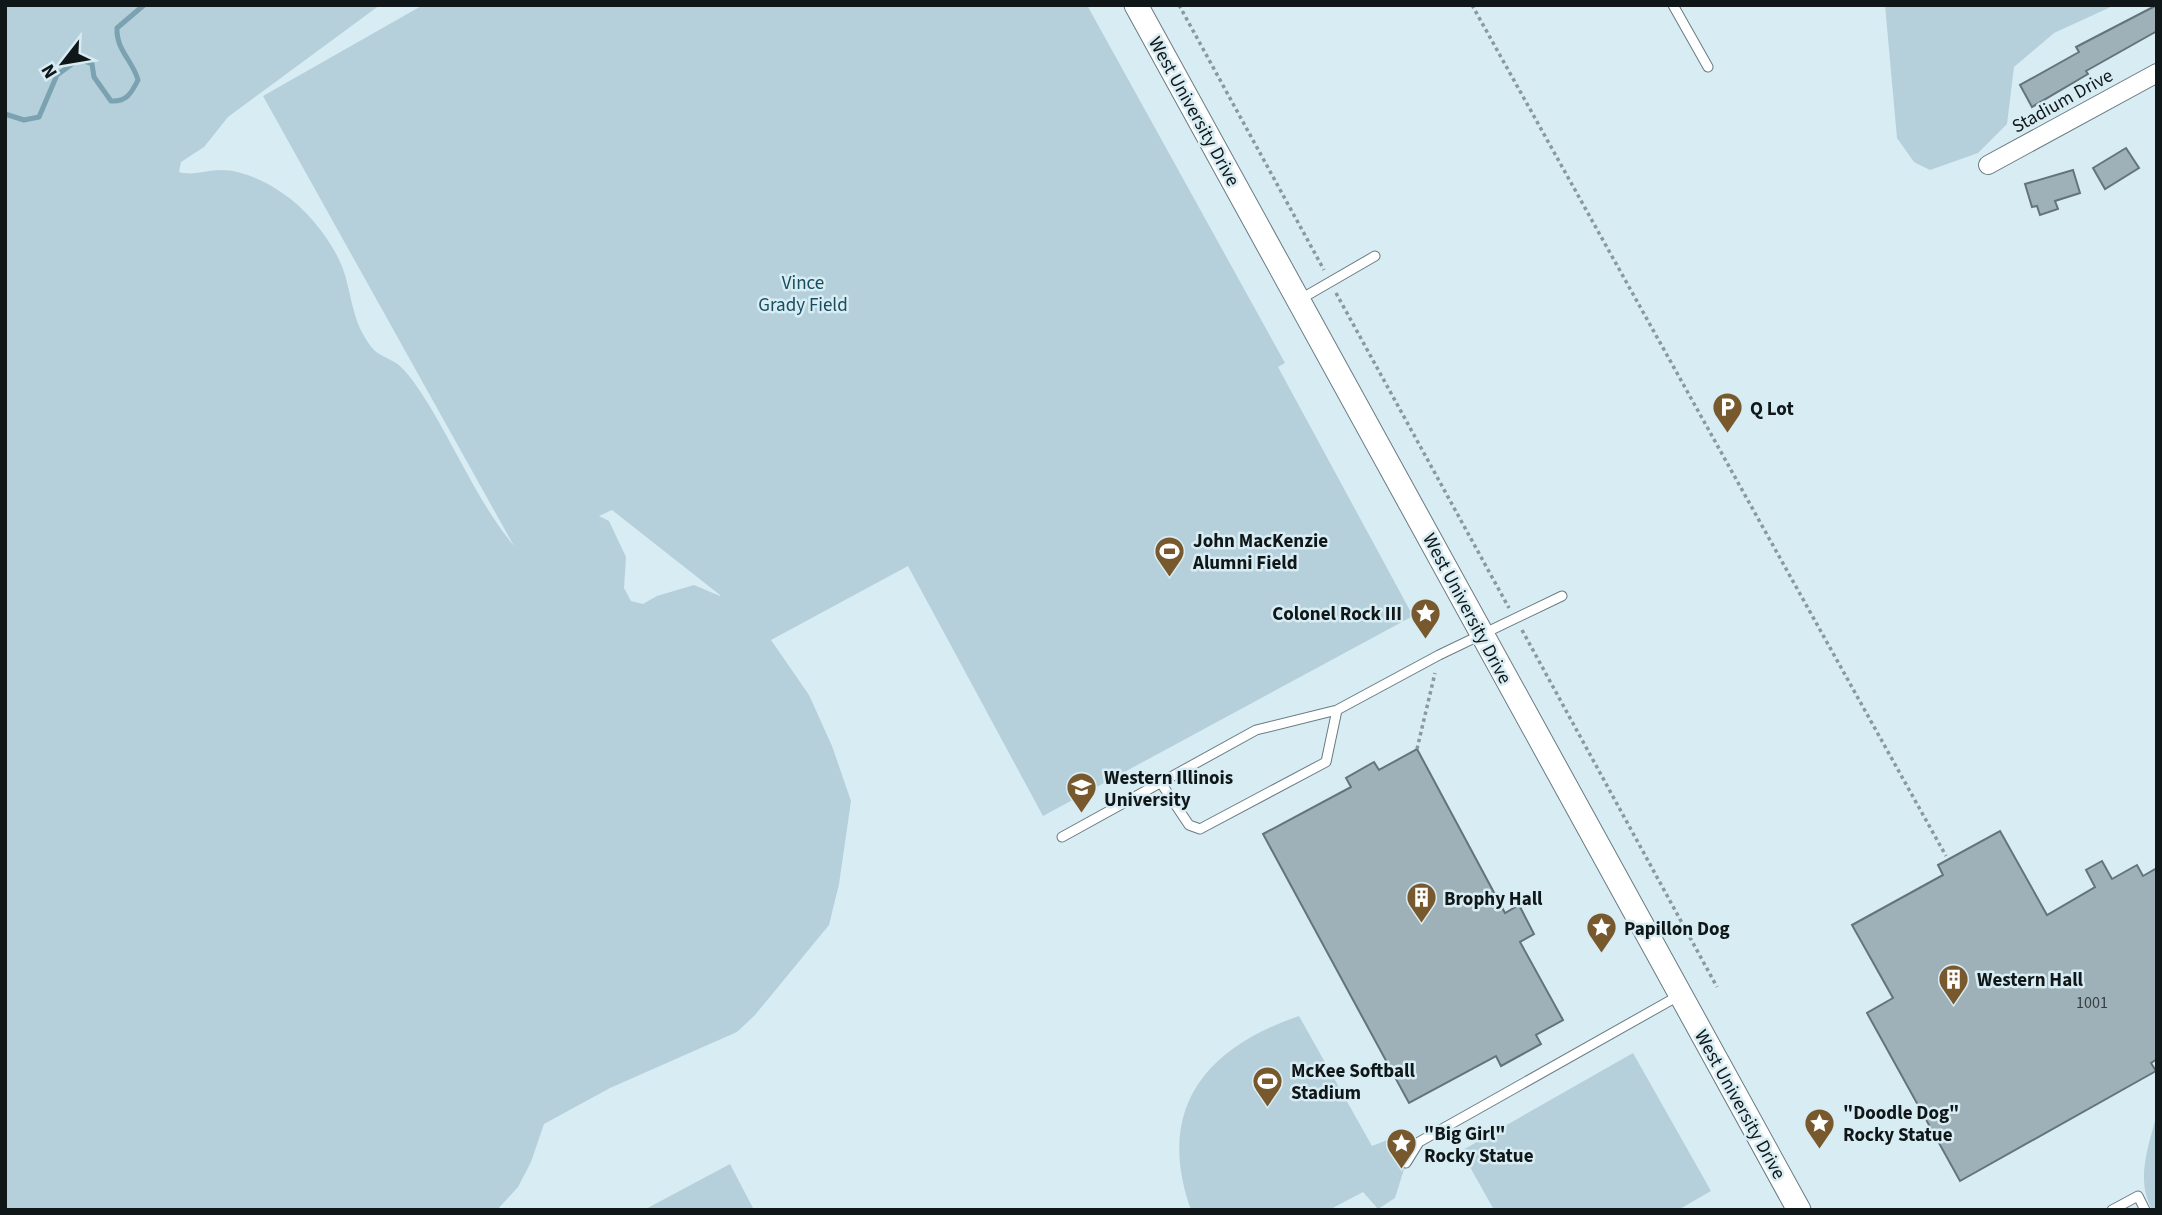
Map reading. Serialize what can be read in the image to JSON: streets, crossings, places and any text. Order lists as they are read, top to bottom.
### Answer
{
  "streets": {
    "street": ["Stadium Drive", "West University Drive"]
  },
  "parks": ["Vince Grady Field"],
  "places": {
    "parking": ["Q Lot"],
    "sports": ["John MacKenzie Alumni Field", "McKee Softball Stadium"],
    "place": [
      "Colonel Rock III",
      "Papillon Dog",
      "\"Doodle Dog\" Rocky Statue",
      "\"Big Girl\" Rocky Statue"
    ],
    "school or university": ["Western Illinois University"],
    "building": ["Brophy Hall", "Western Hall"]
  },
  "house_numbers": ["1001"],
  "north": "bottom left"
}
